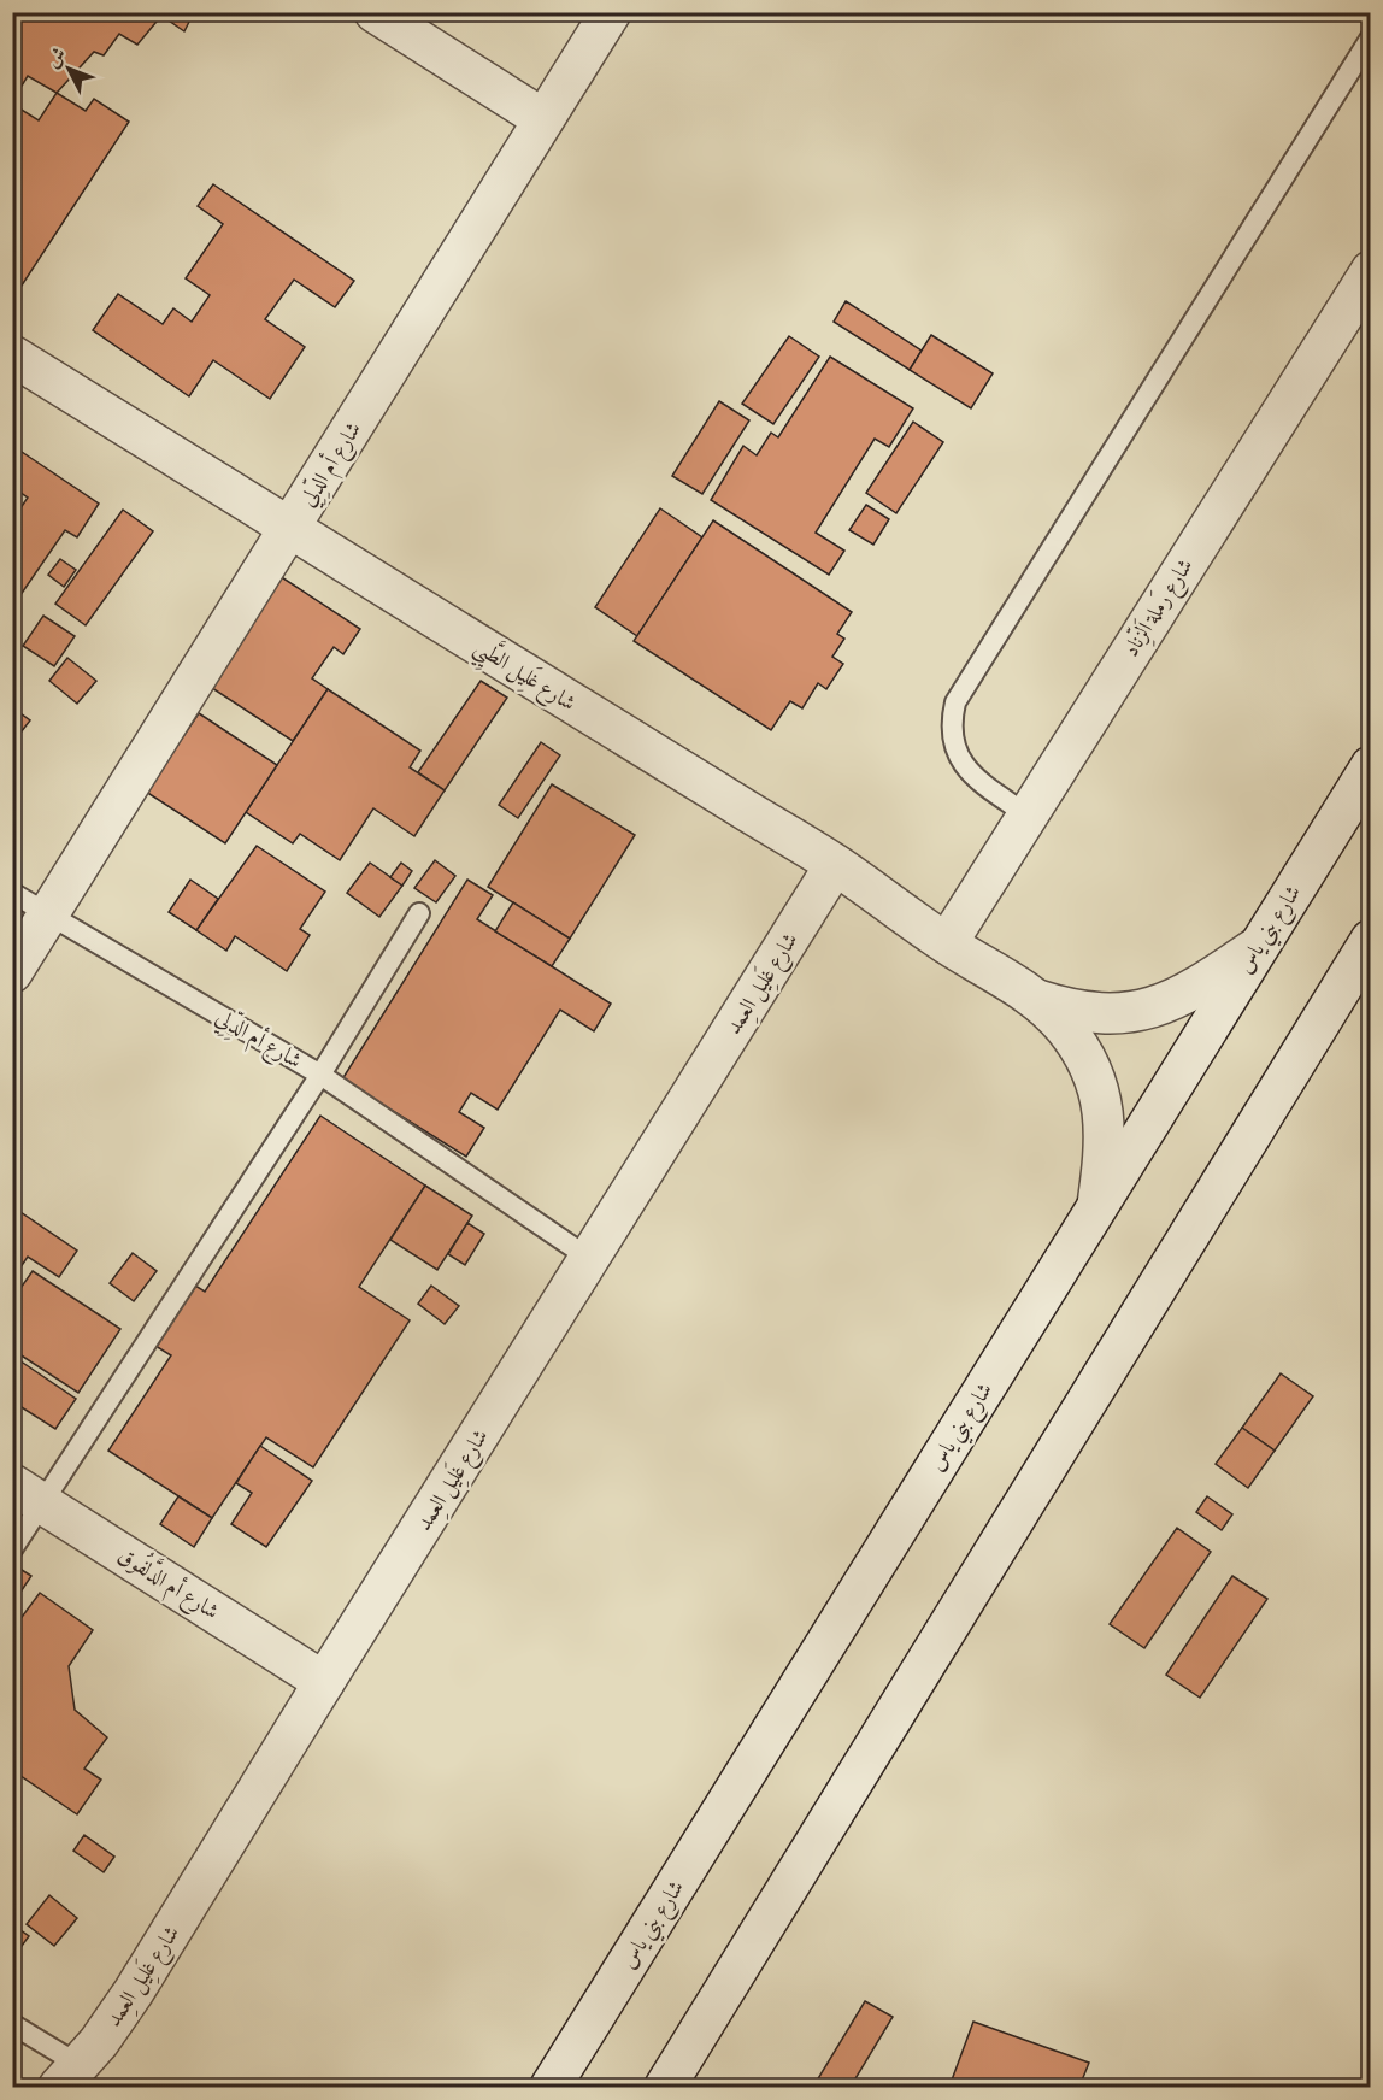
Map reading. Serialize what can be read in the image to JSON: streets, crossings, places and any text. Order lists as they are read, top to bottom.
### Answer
{
  "streets": {
    "street": [
      "شارع أم الدِّلِي",
      "شارع رَملة اَلزِّناد",
      "شارع غَلِيل الطَّيِي",
      "شارع بني ياس",
      "شارع غَلِيل العِمد",
      "شارع أم الدَّلفُوق"
    ]
  },
  "crossings": [
    ["شارع أم الدِّلِي", "شارع غَلِيل الطَّيِي"],
    ["شارع أم الدِّلِي", "شارع غَلِيل العِمد"],
    ["شارع رَملة اَلزِّناد", "شارع غَلِيل الطَّيِي"],
    ["شارع غَلِيل الطَّيِي", "شارع بني ياس"],
    ["شارع غَلِيل الطَّيِي", "شارع غَلِيل العِمد"],
    ["شارع غَلِيل العِمد", "شارع أم الدَّلفُوق"]
  ],
  "north": "top left"
}
